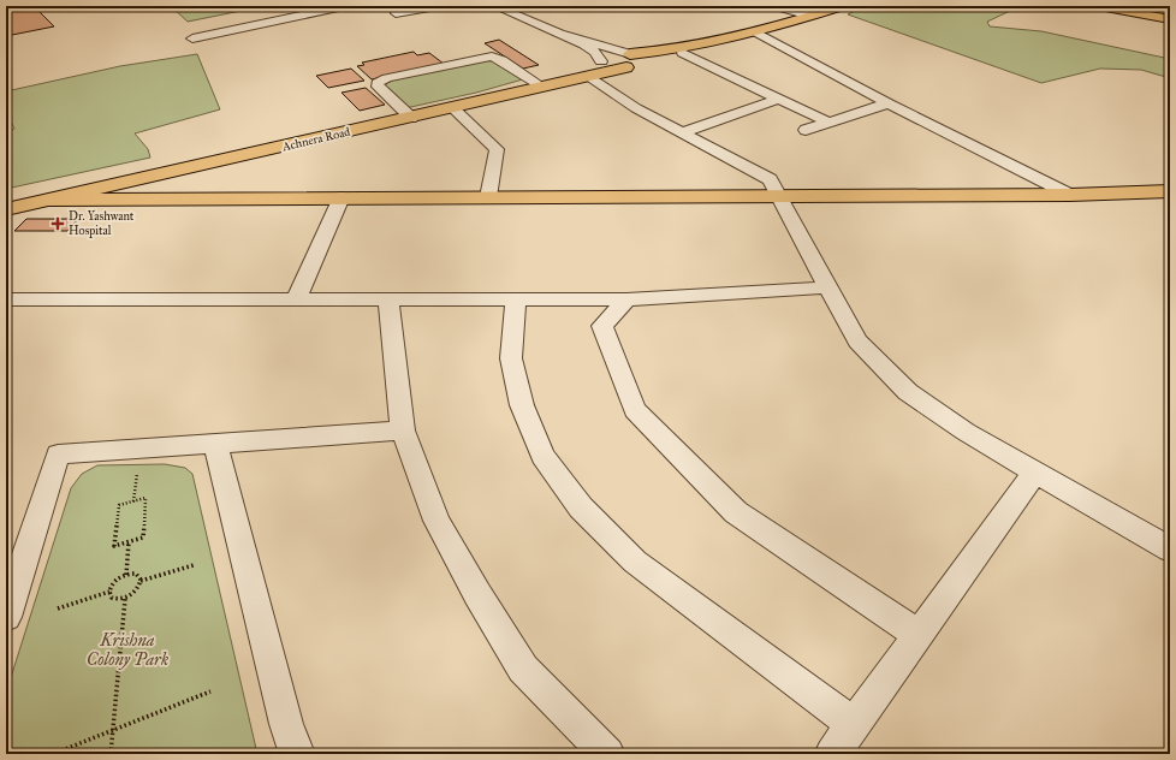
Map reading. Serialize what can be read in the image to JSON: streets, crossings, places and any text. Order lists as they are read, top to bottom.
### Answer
{
  "streets": {
    "main road": ["Achnera Road"]
  },
  "parks": ["Krishna Colony Park"],
  "places": {
    "health": ["Dr. Yashwant Hospital"]
  }
}
